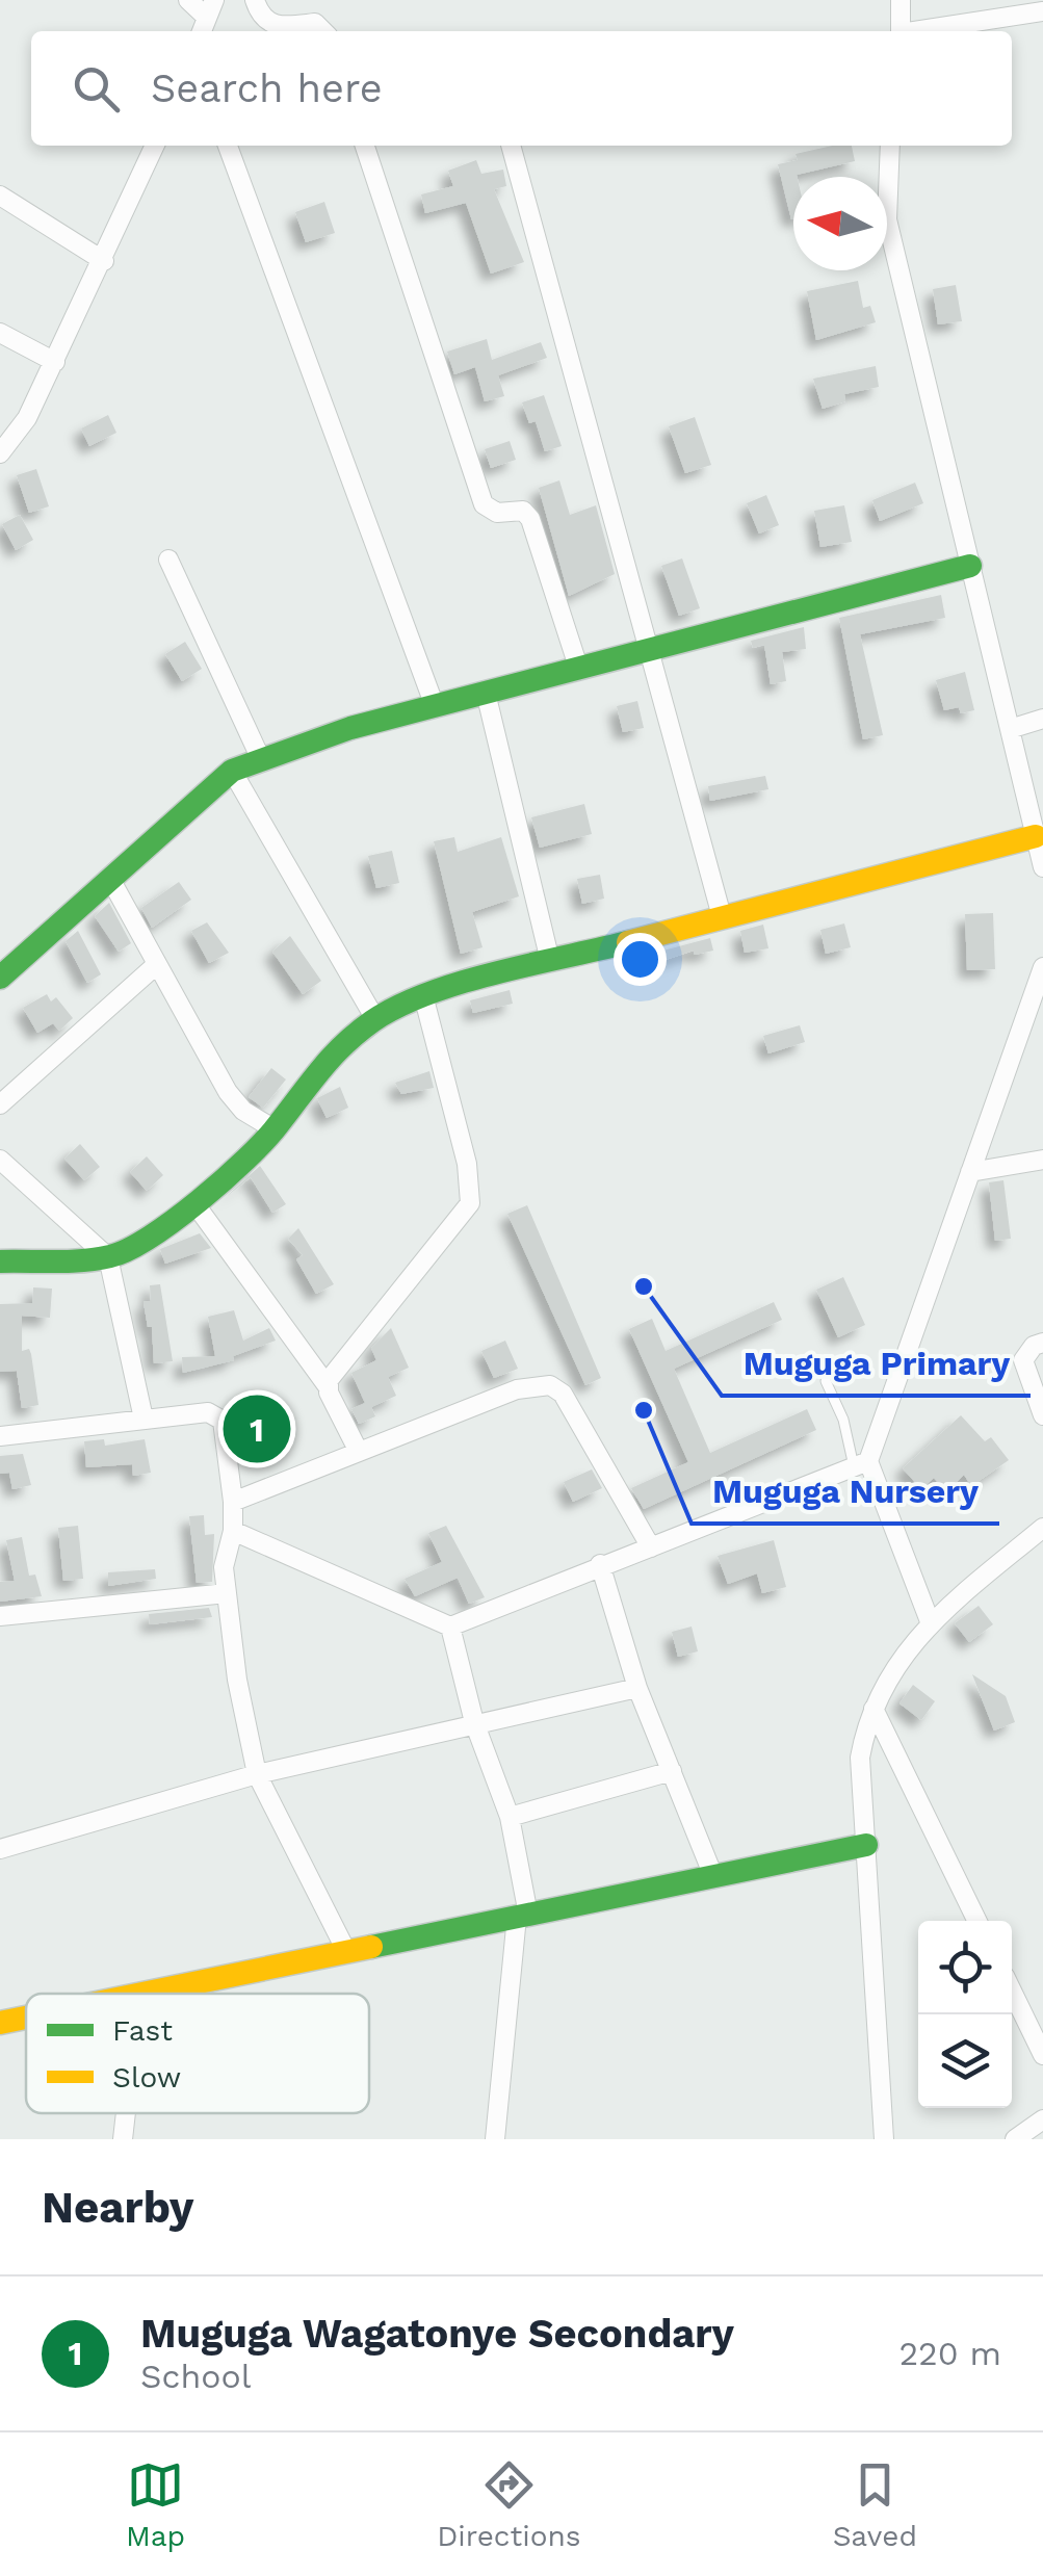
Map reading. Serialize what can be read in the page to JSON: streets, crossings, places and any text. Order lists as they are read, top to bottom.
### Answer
{
  "places": ["Muguga Primary", "Muguga Nursery"],
  "legend": ["Fast", "Slow"],
  "north": "left",
  "page": {
    "search": "Search here",
    "pins": "1",
    "heading": "Nearby",
    "list": [
      {
        "mark": "1",
        "name": "Muguga Wagatonye Secondary",
        "note": "School",
        "value": "220 m"
      }
    ],
    "nav": ["Map", "Directions", "Saved"]
  }
}
